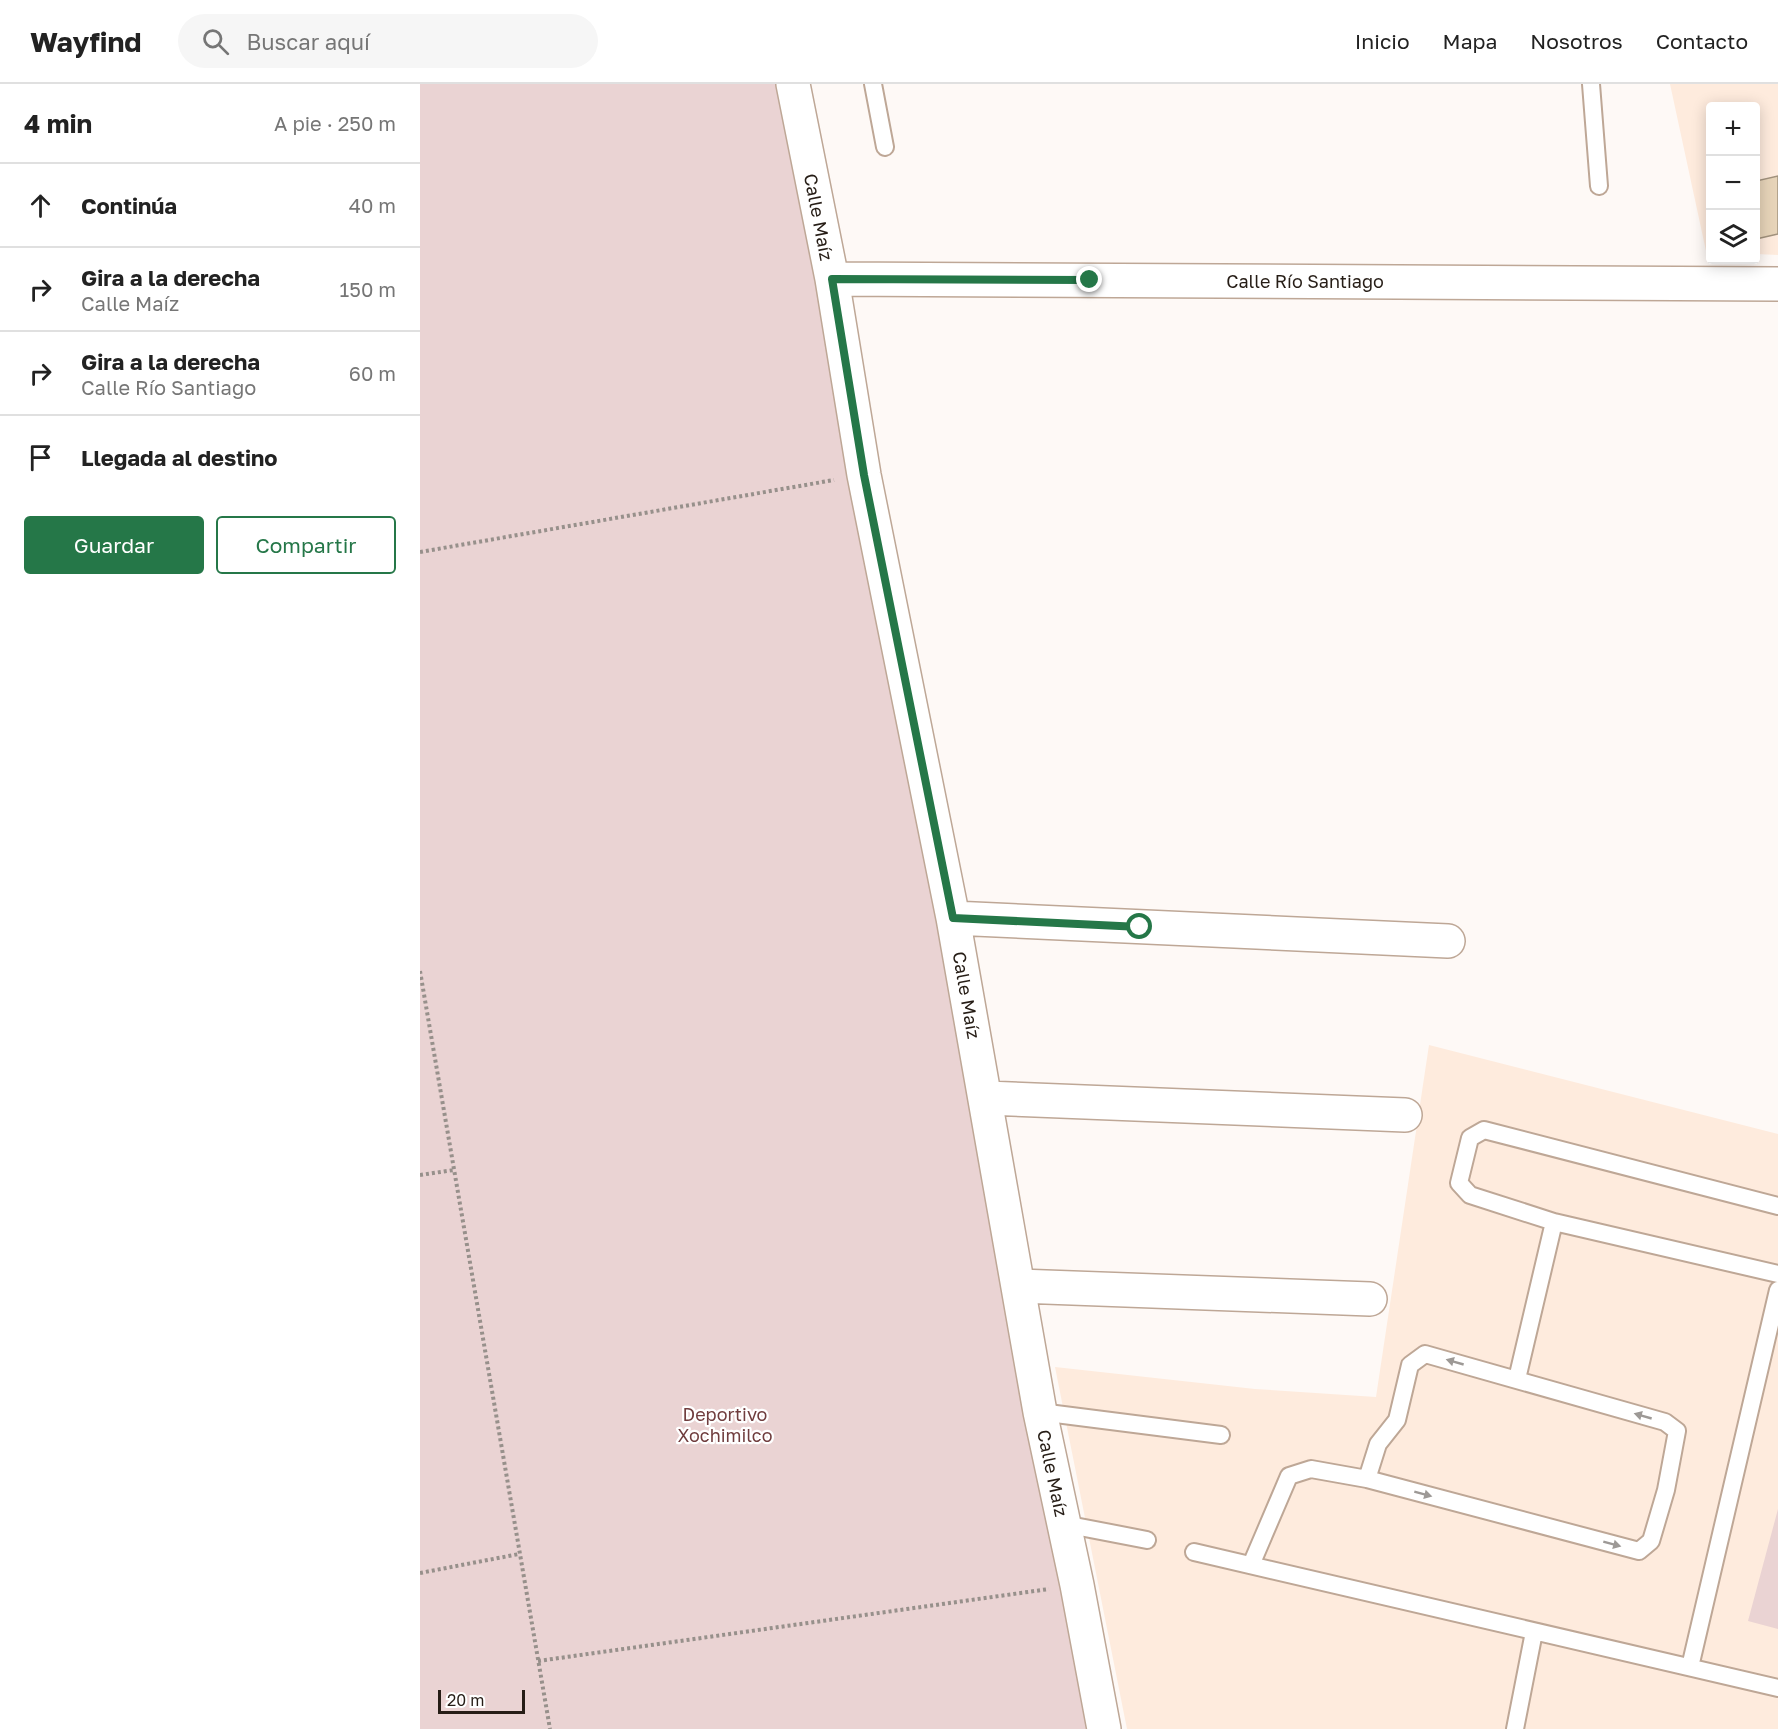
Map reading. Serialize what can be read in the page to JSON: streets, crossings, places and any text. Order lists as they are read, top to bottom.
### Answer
{
  "streets": {
    "street": ["Calle Maíz", "Calle Río Santiago"]
  },
  "crossings": [
    ["Calle Maíz", "Calle Río Santiago"]
  ],
  "parks": ["Deportivo Xochimilco"],
  "scale_bar": "20 m",
  "page": {
    "header": "Wayfind",
    "search": "Buscar aquí",
    "nav": [
      "Inicio",
      "Mapa",
      "Nosotros",
      "Contacto"
    ],
    "heading": ["4 min", "A pie · 250 m"],
    "map_buttons": ["+", "−"],
    "list": [
      ["Continúa", "40 m"],
      ["Gira a la derecha", "Calle Maíz", "150 m"],
      ["Gira a la derecha", "Calle Río Santiago", "60 m"],
      "Llegada al destino"
    ],
    "buttons": ["Guardar", "Compartir"],
    "scale": "20 m"
  }
}
